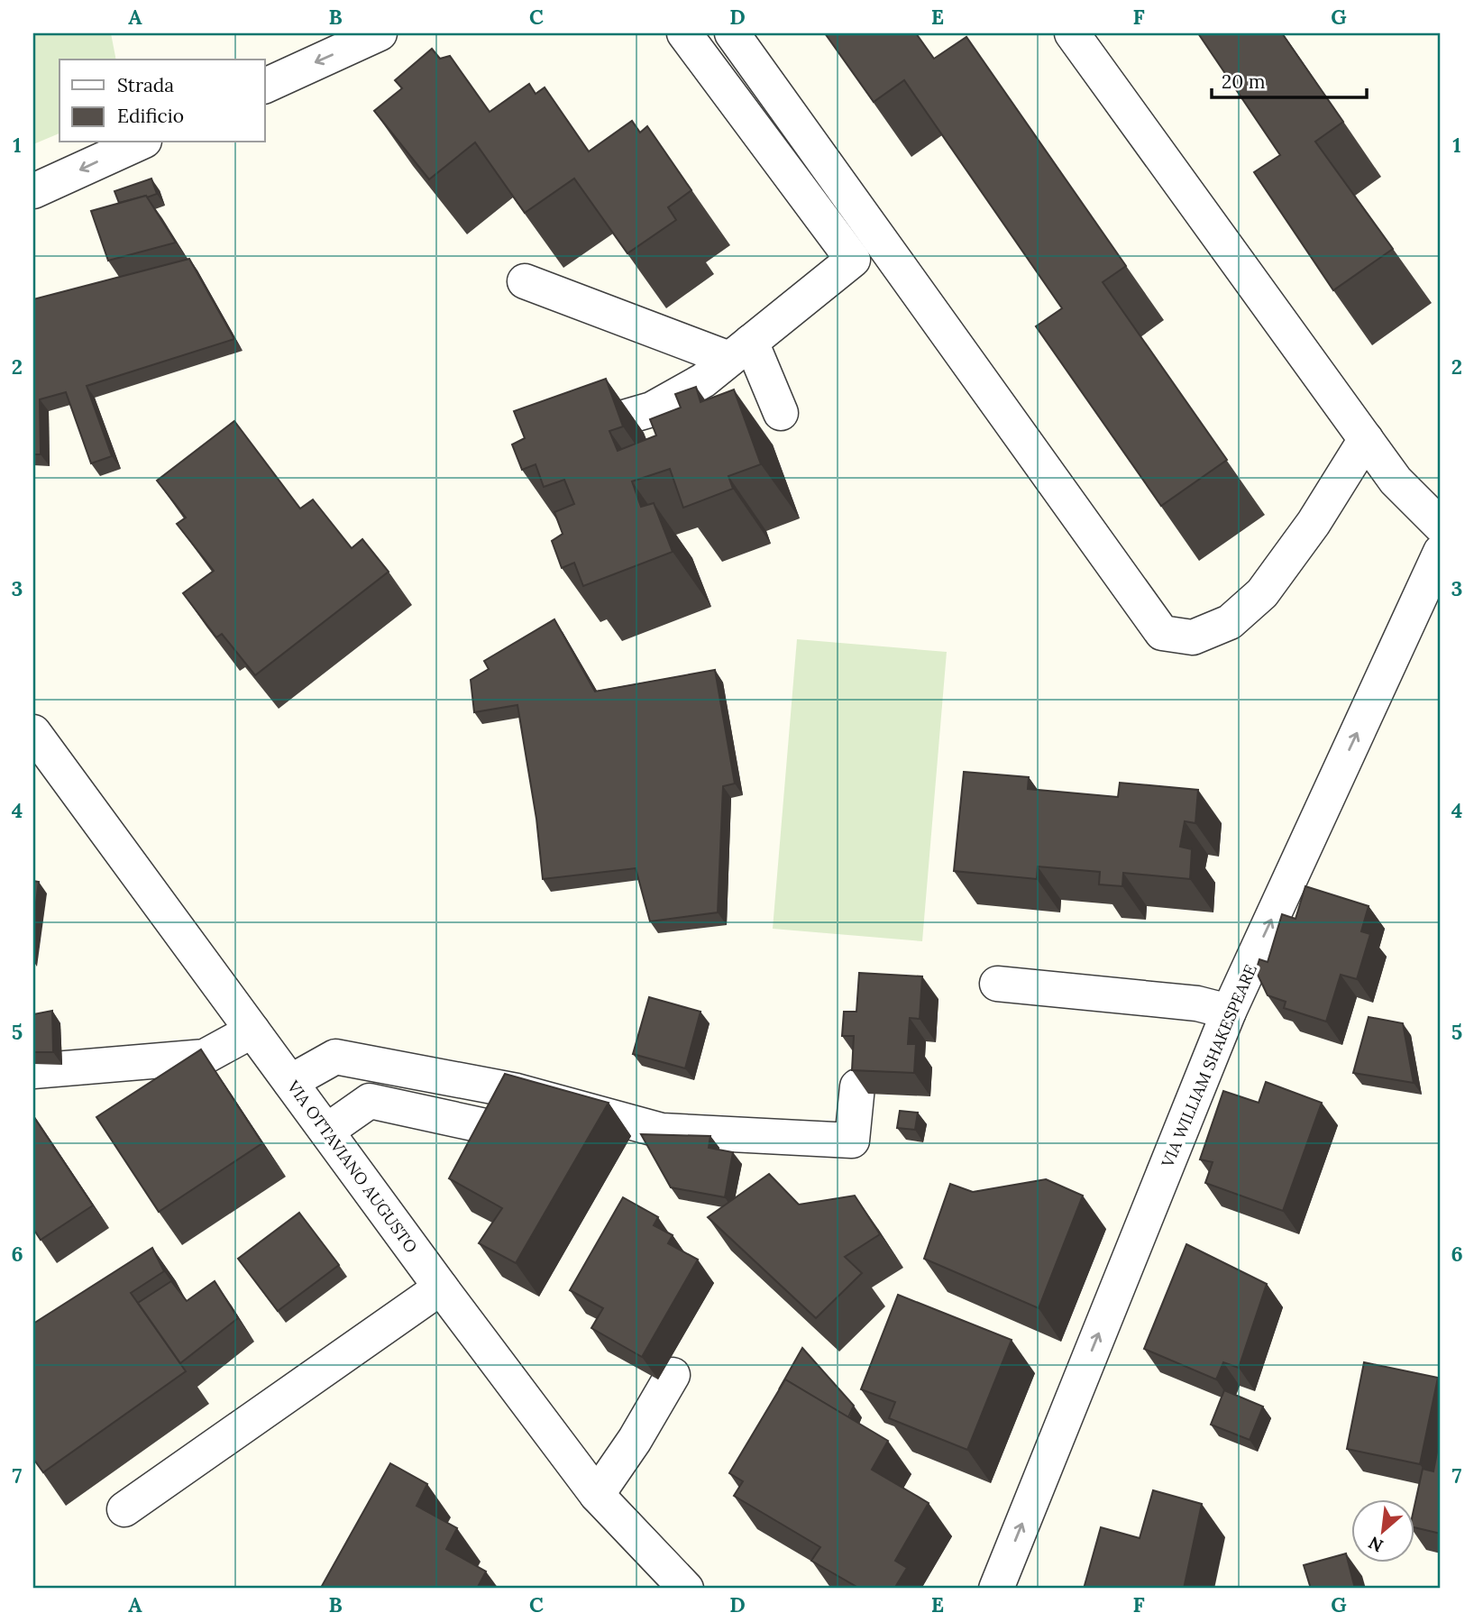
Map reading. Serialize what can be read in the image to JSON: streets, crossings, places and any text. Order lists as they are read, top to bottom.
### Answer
{
  "streets": {
    "street": ["VIA WILLIAM SHAKESPEARE", "VIA OTTAVIANO AUGUSTO"]
  },
  "one_way": ["VIA WILLIAM SHAKESPEARE"],
  "legend": ["Strada", "Edificio"],
  "scale_bar": "20 m",
  "north": "bottom left",
  "grid": {
    "columns": [
      "A",
      "B",
      "C",
      "D",
      "E",
      "F",
      "G"
    ],
    "rows": [
      "1",
      "2",
      "3",
      "4",
      "5",
      "6",
      "7"
    ]
  }
}
